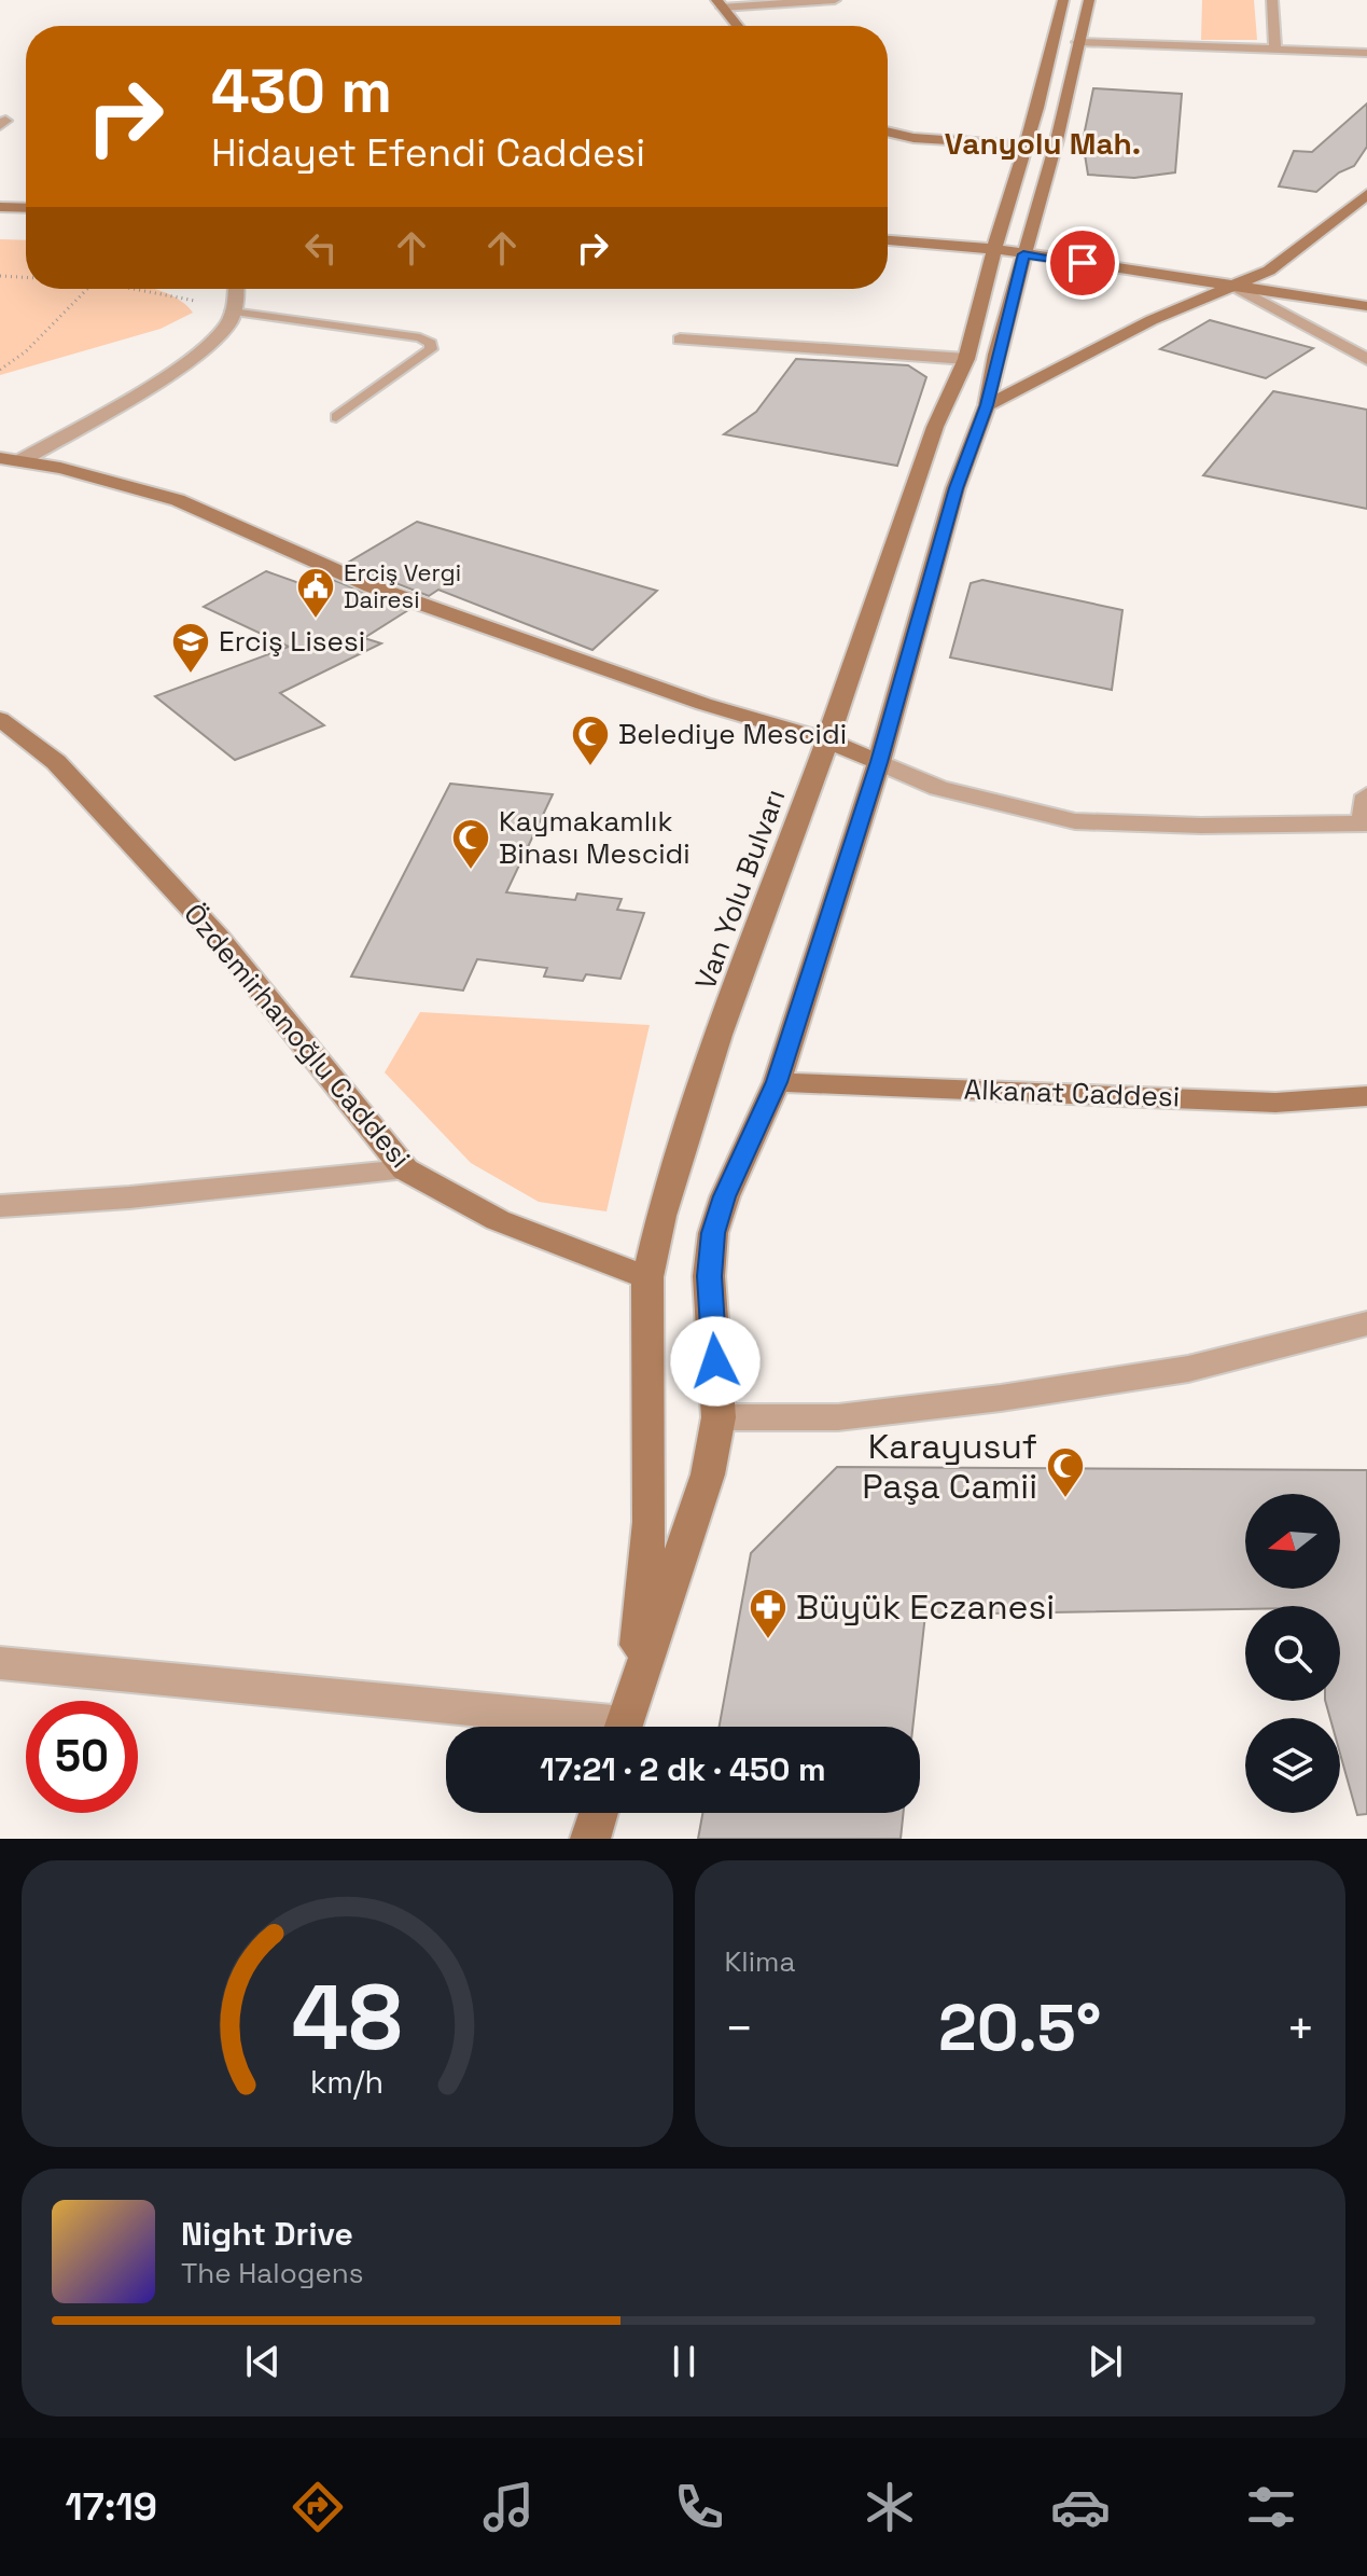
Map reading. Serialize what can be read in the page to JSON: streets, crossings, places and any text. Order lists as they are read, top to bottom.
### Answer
{
  "streets": {
    "main road": ["Van Yolu Bulvarı", "Özdemirhanoğlu Caddesi", "Alkanat Caddesi"]
  },
  "crossings": [
    ["Van Yolu Bulvarı", "Özdemirhanoğlu Caddesi"]
  ],
  "districts": ["Vanyolu Mah."],
  "places": {
    "public building": ["Erciş Vergi Dairesi"],
    "school or university": ["Erciş Lisesi"],
    "mosque": ["Belediye Mescidi", "Kaymakamlık Binası Mescidi", "Karayusuf Paşa Camii"],
    "pharmacy": ["Büyük Eczanesi"]
  },
  "north": "left",
  "page": {
    "turn": ["430 m", "Hidayet Efendi Caddesi"],
    "limit": "50",
    "trip": "17:21 · 2 dk · 450 m",
    "tile": "Klima",
    "heat": ["−", "20.5°", "+"],
    "song": ["Night Drive", "The Halogens"],
    "tabs": "17:19",
    "gauge": ["48", "km/h"]
  }
}
